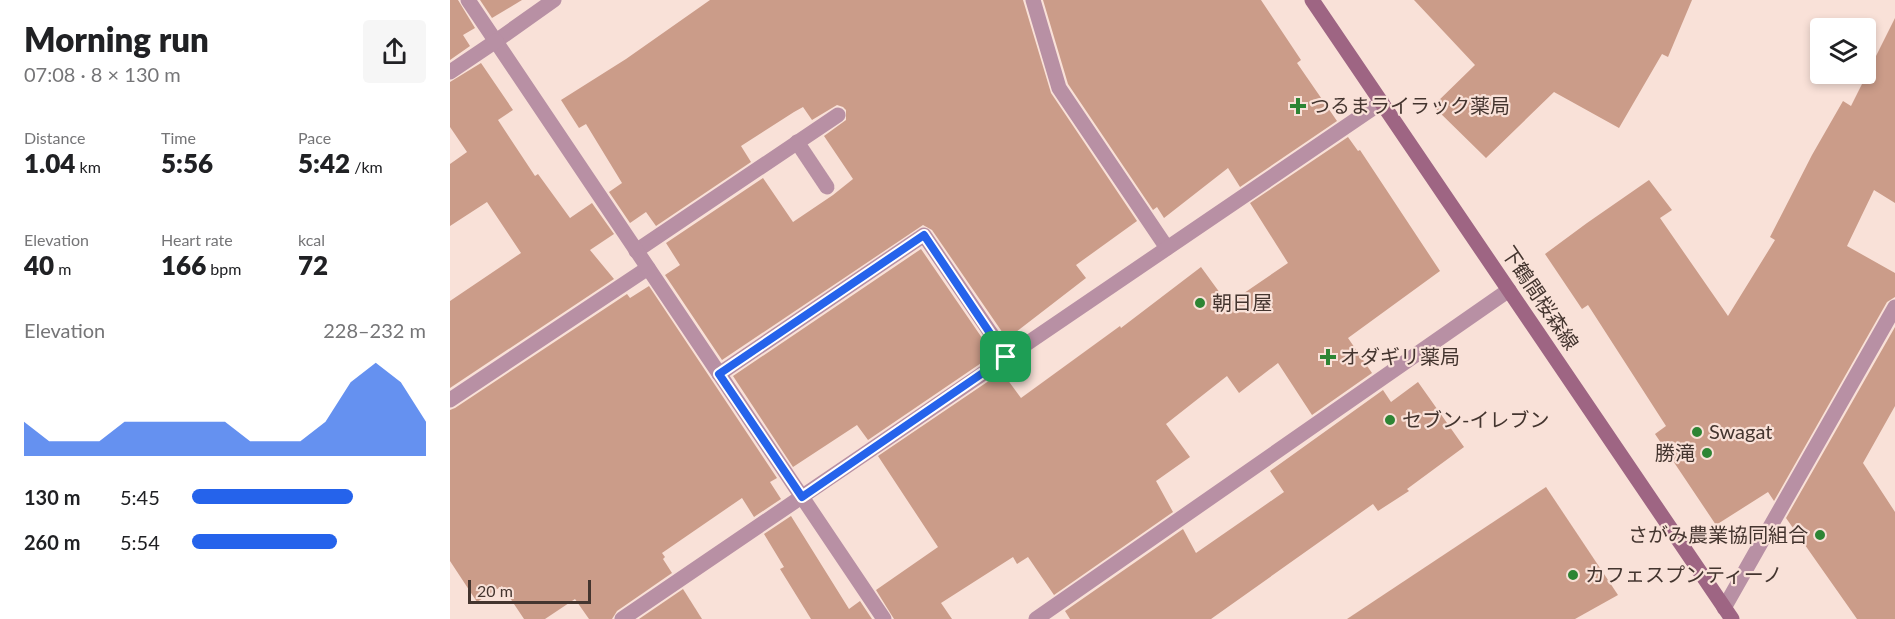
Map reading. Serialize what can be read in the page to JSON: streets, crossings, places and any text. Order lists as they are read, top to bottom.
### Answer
{
  "streets": {
    "street": ["下鶴間桜森線"]
  },
  "places": {
    "health": ["つるまライラック薬局", "オダギリ薬局"],
    "other": [
      "朝日屋",
      "セブン-イレブン",
      "Swagat",
      "勝滝",
      "さがみ農業協同組合",
      "カフェスプンティーノ"
    ]
  },
  "scale_bar": "20 m",
  "page": {
    "heading": ["Morning run", "07:08 · 8 × 130 m"],
    "stats": [
      ["Distance", "1.04 km"],
      ["Time", "5:56"],
      ["Pace", "5:42 /km"],
      ["Elevation", "40 m"],
      ["Heart rate", "166 bpm"],
      ["kcal", "72"]
    ],
    "chart": ["Elevation", "228–232 m"],
    "list": [
      {
        "name": "130 m",
        "note": "5:45"
      },
      {
        "name": "260 m",
        "note": "5:54"
      }
    ],
    "scale": "20 m"
  }
}
